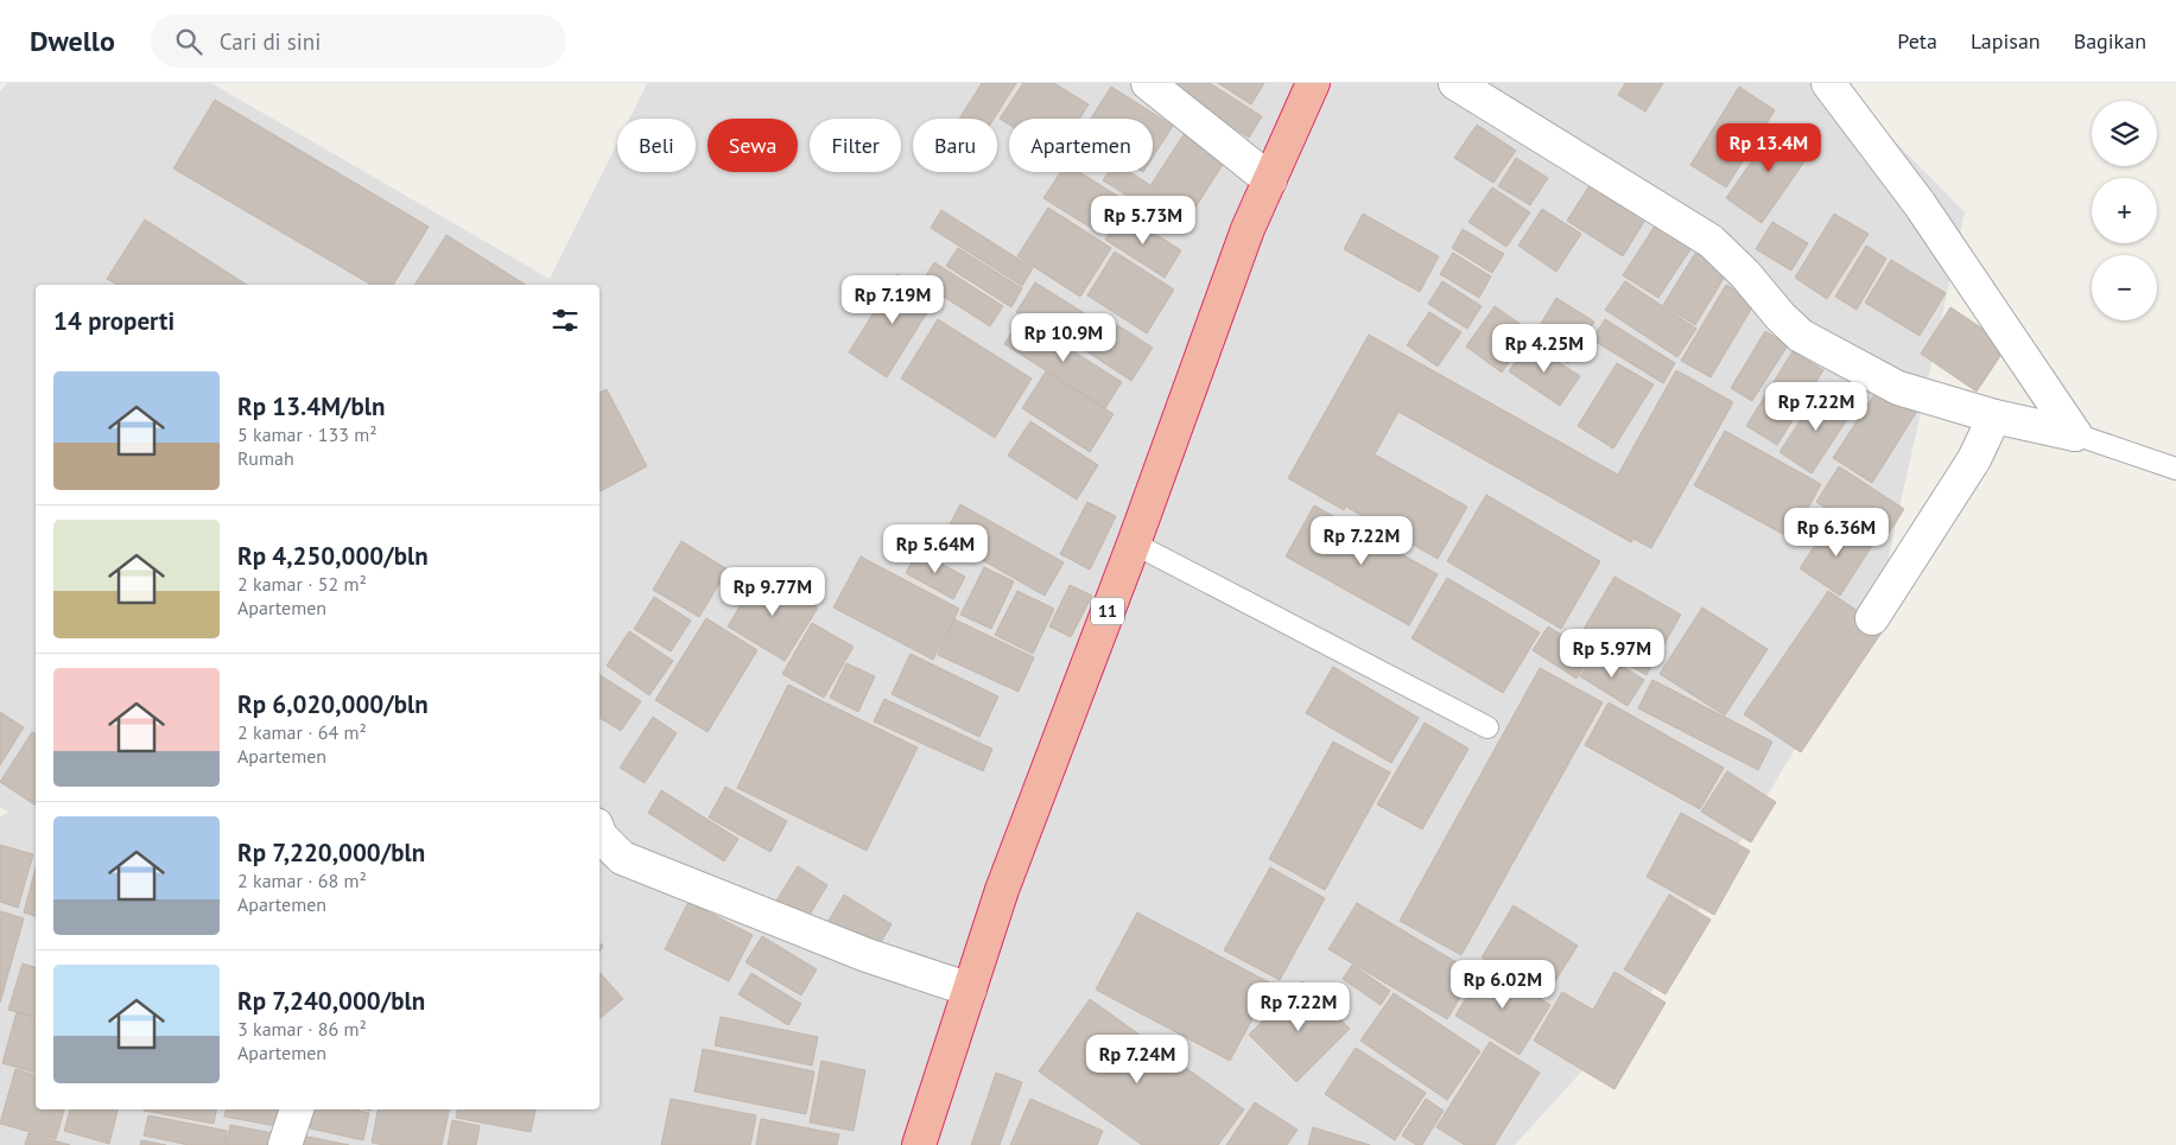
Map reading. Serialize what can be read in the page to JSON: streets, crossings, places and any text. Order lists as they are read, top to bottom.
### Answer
{
  "streets": {
    "highway": ["11"]
  },
  "page": {
    "header": "Dwello",
    "search": "Cari di sini",
    "nav": ["Peta", "Lapisan", "Bagikan"],
    "map_buttons": ["+", "−"],
    "chip": [
      "Beli",
      "Sewa",
      "Filter",
      "Baru",
      "Apartemen"
    ],
    "price": [
      "Rp 13.4M",
      "Rp 5.73M",
      "Rp 7.19M",
      "Rp 10.9M",
      "Rp 4.25M",
      "Rp 7.22M",
      "Rp 6.36M",
      "Rp 7.22M",
      "Rp 5.64M",
      "Rp 9.77M",
      "Rp 5.97M",
      "Rp 6.02M",
      "Rp 7.22M",
      "Rp 7.24M"
    ],
    "heading": "14 properti",
    "list": [
      {
        "name": "Rp 13.4M/bln",
        "note": "5 kamar · 133 m² · Rumah"
      },
      {
        "name": "Rp 4,250,000/bln",
        "note": "2 kamar · 52 m² · Apartemen"
      },
      {
        "name": "Rp 6,020,000/bln",
        "note": "2 kamar · 64 m² · Apartemen"
      },
      {
        "name": "Rp 7,220,000/bln",
        "note": "2 kamar · 68 m² · Apartemen"
      },
      {
        "name": "Rp 7,240,000/bln",
        "note": "3 kamar · 86 m² · Apartemen"
      }
    ]
  }
}
